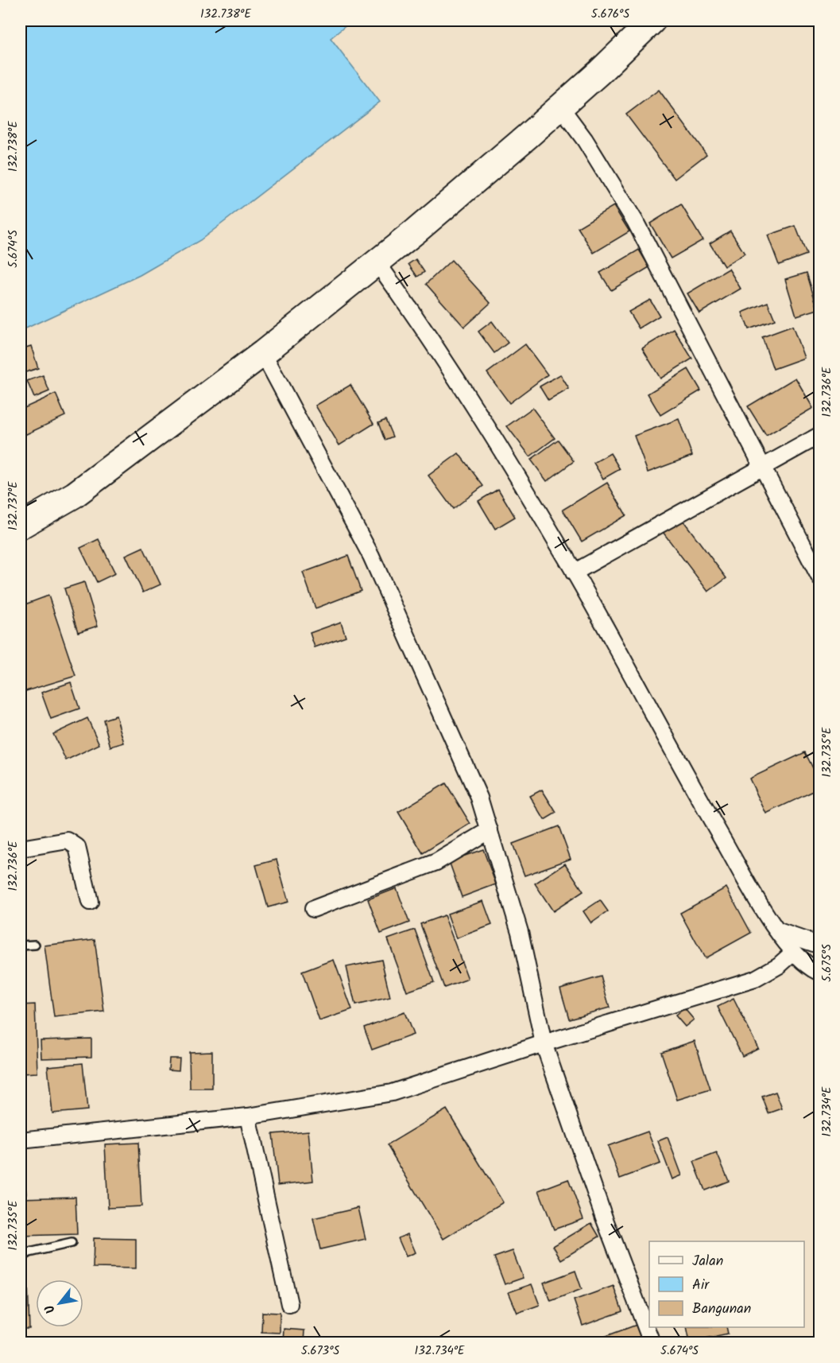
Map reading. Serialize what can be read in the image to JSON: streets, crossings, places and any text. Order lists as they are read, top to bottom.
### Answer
{
  "legend": ["Jalan", "Air", "Bangunan"],
  "north": "bottom left",
  "coordinates": [
    "132.738°E",
    "5.676°S",
    "5.674°S",
    "132.736°E",
    "132.737°E",
    "132.735°E",
    "5.675°S",
    "132.734°E",
    "5.673°S"
  ]
}
